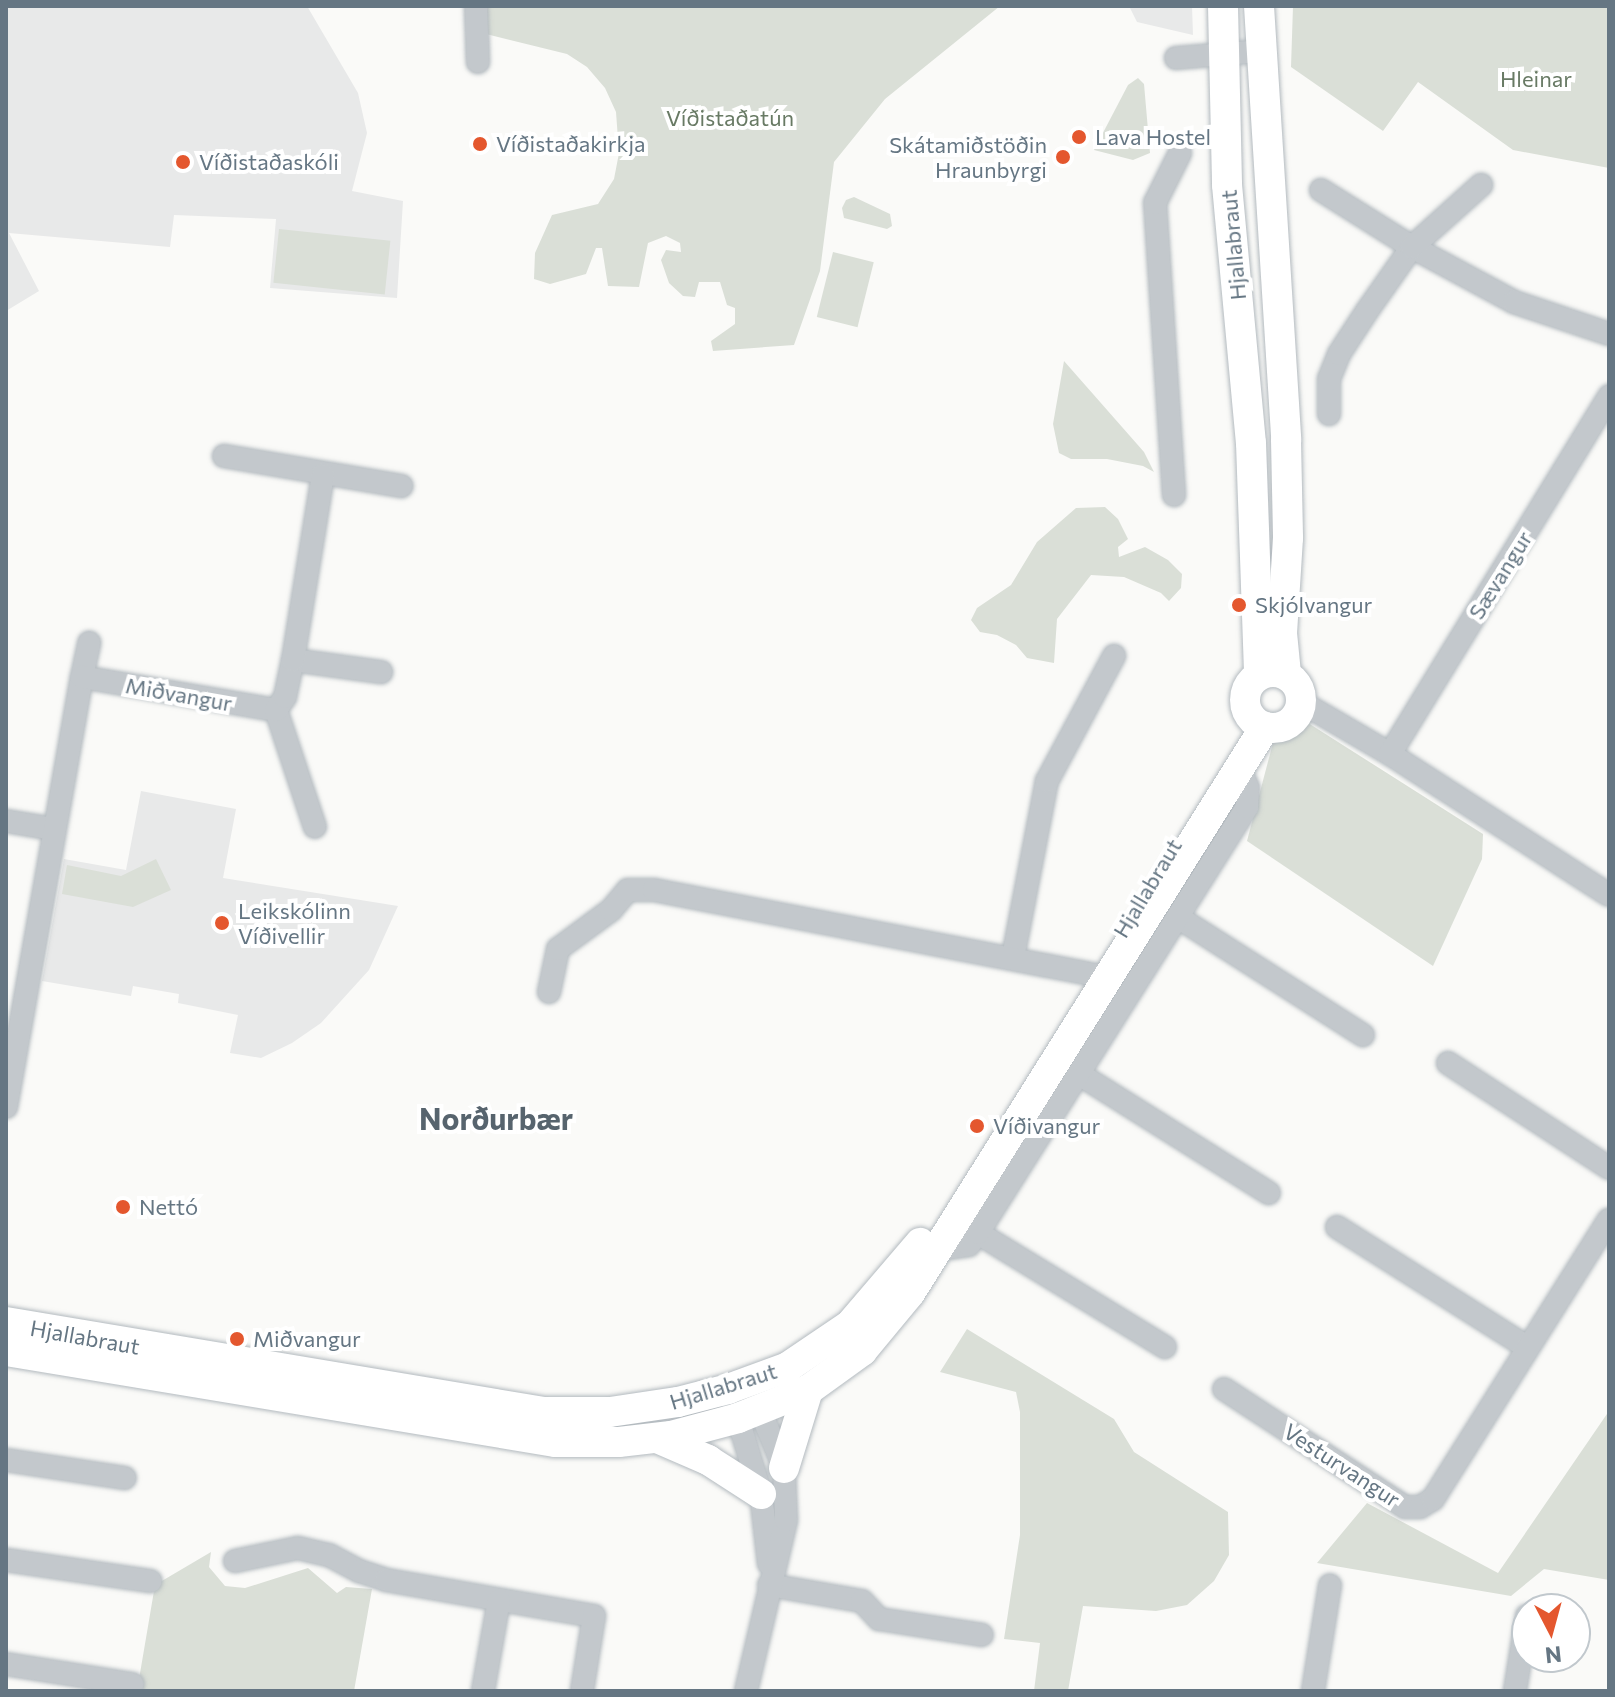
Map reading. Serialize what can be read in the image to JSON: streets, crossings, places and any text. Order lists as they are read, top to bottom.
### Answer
{
  "streets": {
    "main road": ["Hjallabraut"],
    "street": ["Sævangur", "Miðvangur", "Vesturvangur"]
  },
  "districts": ["Norðurbær"],
  "parks": ["Hleinar", "Víðistaðatún"],
  "places": [
    "Lava Hostel",
    "Víðistaðakirkja",
    "Skátamiðstöðin Hraunbyrgi",
    "Víðistaðaskóli",
    "Skjólvangur",
    "Leikskólinn Víðivellir",
    "Víðivangur",
    "Nettó",
    "Miðvangur"
  ],
  "north": "bottom"
}
